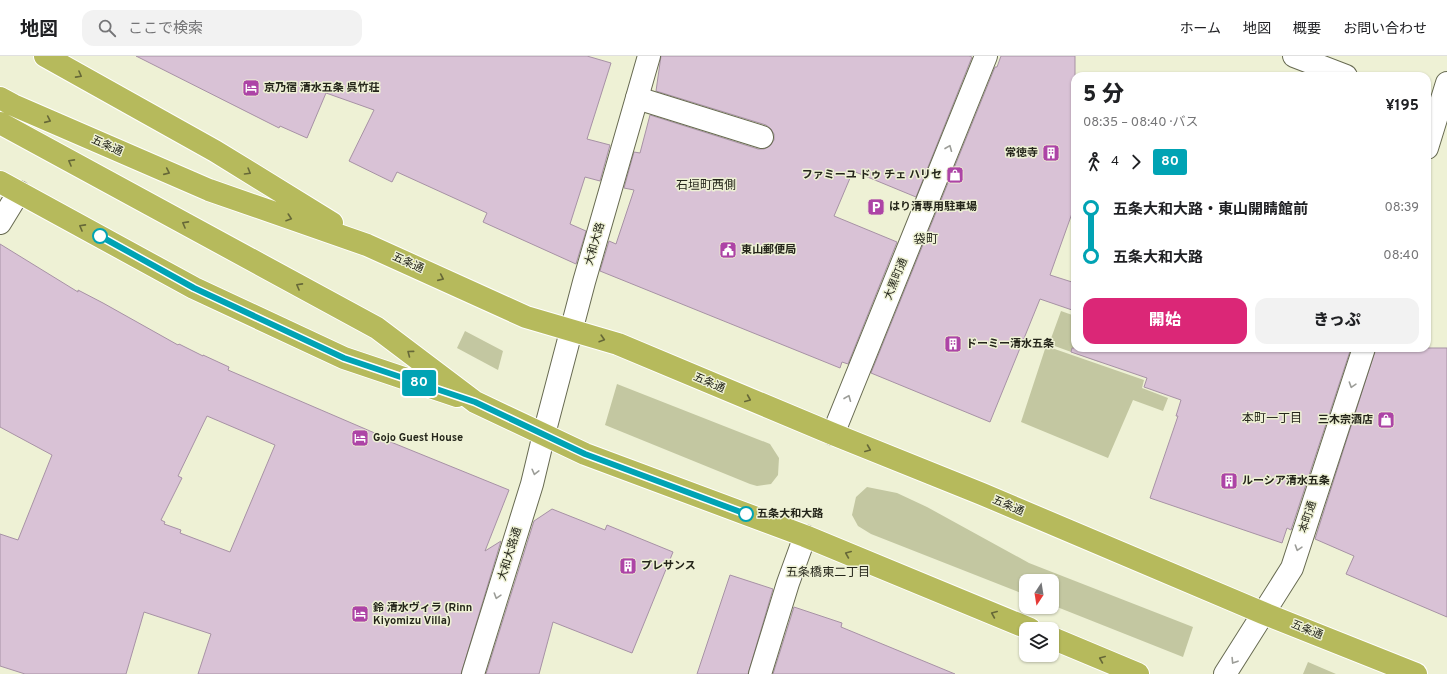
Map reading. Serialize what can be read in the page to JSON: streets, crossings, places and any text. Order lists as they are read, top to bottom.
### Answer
{
  "streets": {
    "highway": ["五条通"],
    "street": [
      "大和大路",
      "大黒町通",
      "本町通",
      "大和大路通"
    ]
  },
  "crossings": [
    ["五条通", "大和大路"],
    ["五条通", "大黒町通"],
    ["五条通", "本町通"],
    ["大和大路", "大和大路通"]
  ],
  "one_way": ["大黒町通", "本町通", "大和大路通"],
  "districts": [
    "石垣町西側",
    "袋町",
    "本町一丁目",
    "五条橋東二丁目"
  ],
  "places": {
    "hotel": ["京乃宿 清水五条 呉竹荘", "Gojo Guest House", "鈴 清水ヴィラ (Rinn Kiyomizu Villa)"],
    "building": [
      "常徳寺",
      "ドーミー清水五条",
      "ルーシア清水五条",
      "プレサンス"
    ],
    "shop": ["ファミーユ ドゥ チェ ハリセ", "三木宗酒店"],
    "parking": ["はり清専用駐車場"],
    "public building": ["東山郵便局"],
    "other": ["五条大和大路"]
  },
  "lines": ["bus line 80"],
  "north": "bottom",
  "page": {
    "header": "地図",
    "search": "ここで検索",
    "nav": [
      "ホーム",
      "地図",
      "概要",
      "お問い合わせ"
    ],
    "on_map": "80",
    "heading": ["5 分", "08:35 – 08:40 · バス", "¥195"],
    "legs": ["4", "80"],
    "list": [
      {
        "name": "五条大和大路・東山開睛館前",
        "value": "08:39"
      },
      {
        "name": "五条大和大路",
        "value": "08:40"
      }
    ],
    "buttons": ["開始", "きっぷ"]
  }
}
